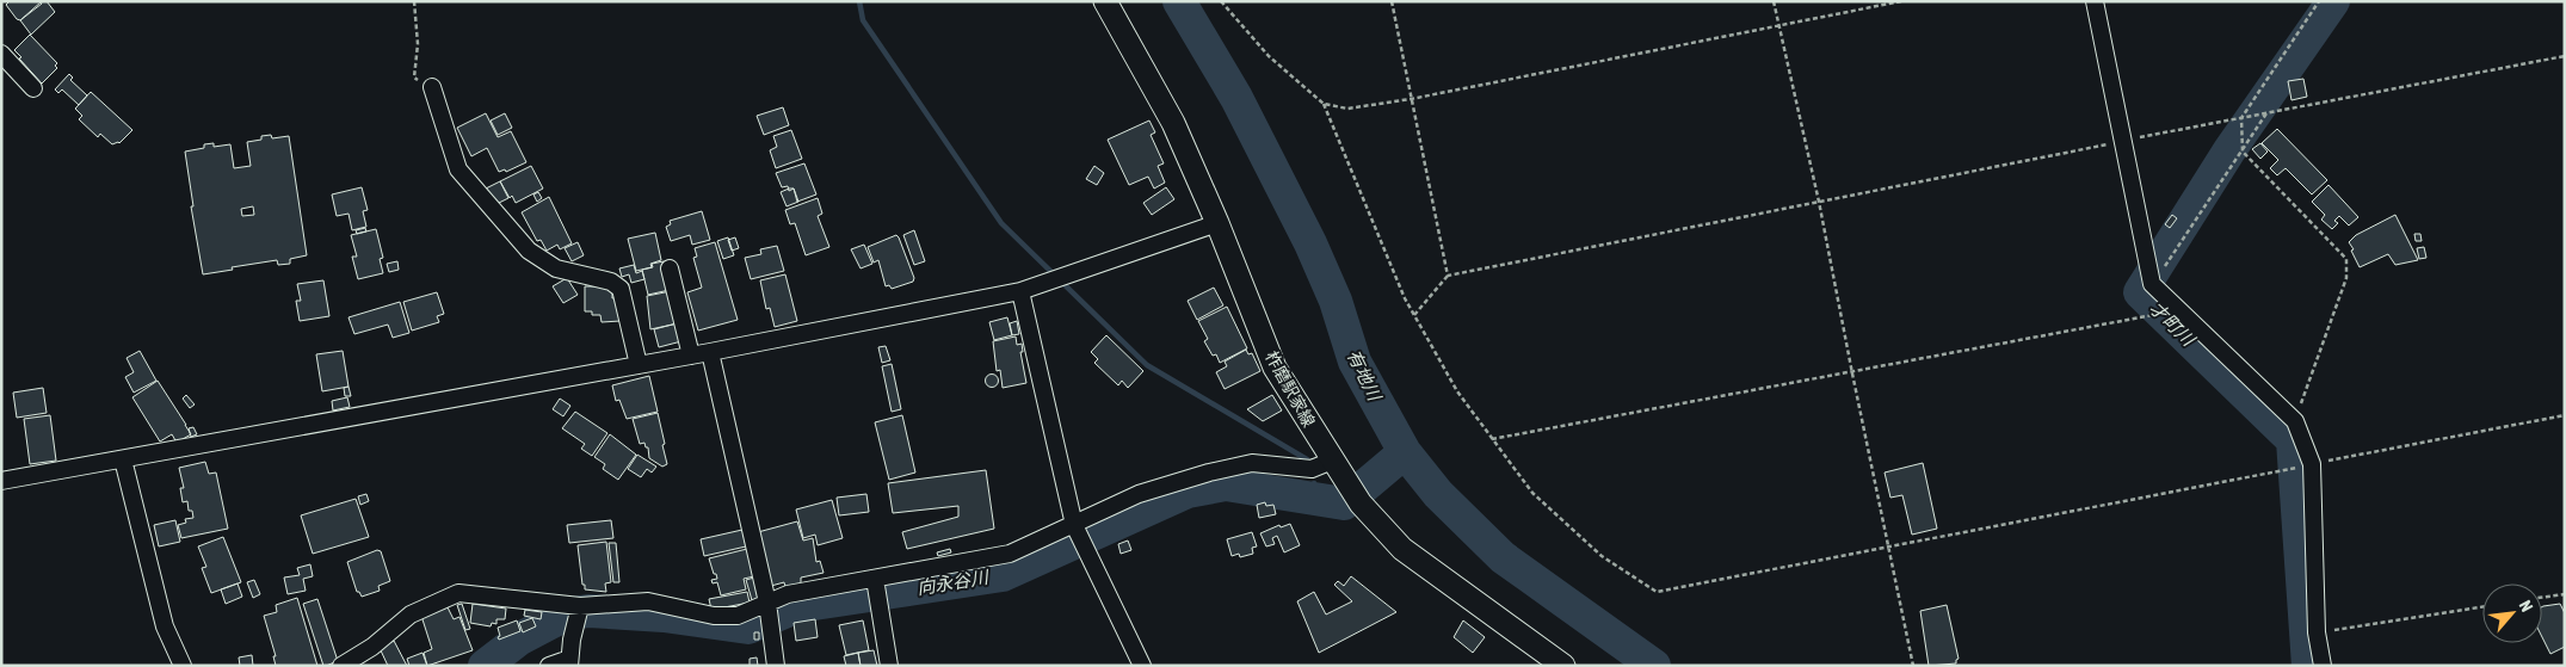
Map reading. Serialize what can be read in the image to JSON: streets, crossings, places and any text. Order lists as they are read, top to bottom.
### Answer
{
  "streets": {
    "main road": ["柞磨駅家線"]
  },
  "water": ["才町川", "有地川", "向永谷川"],
  "north": "top right"
}
